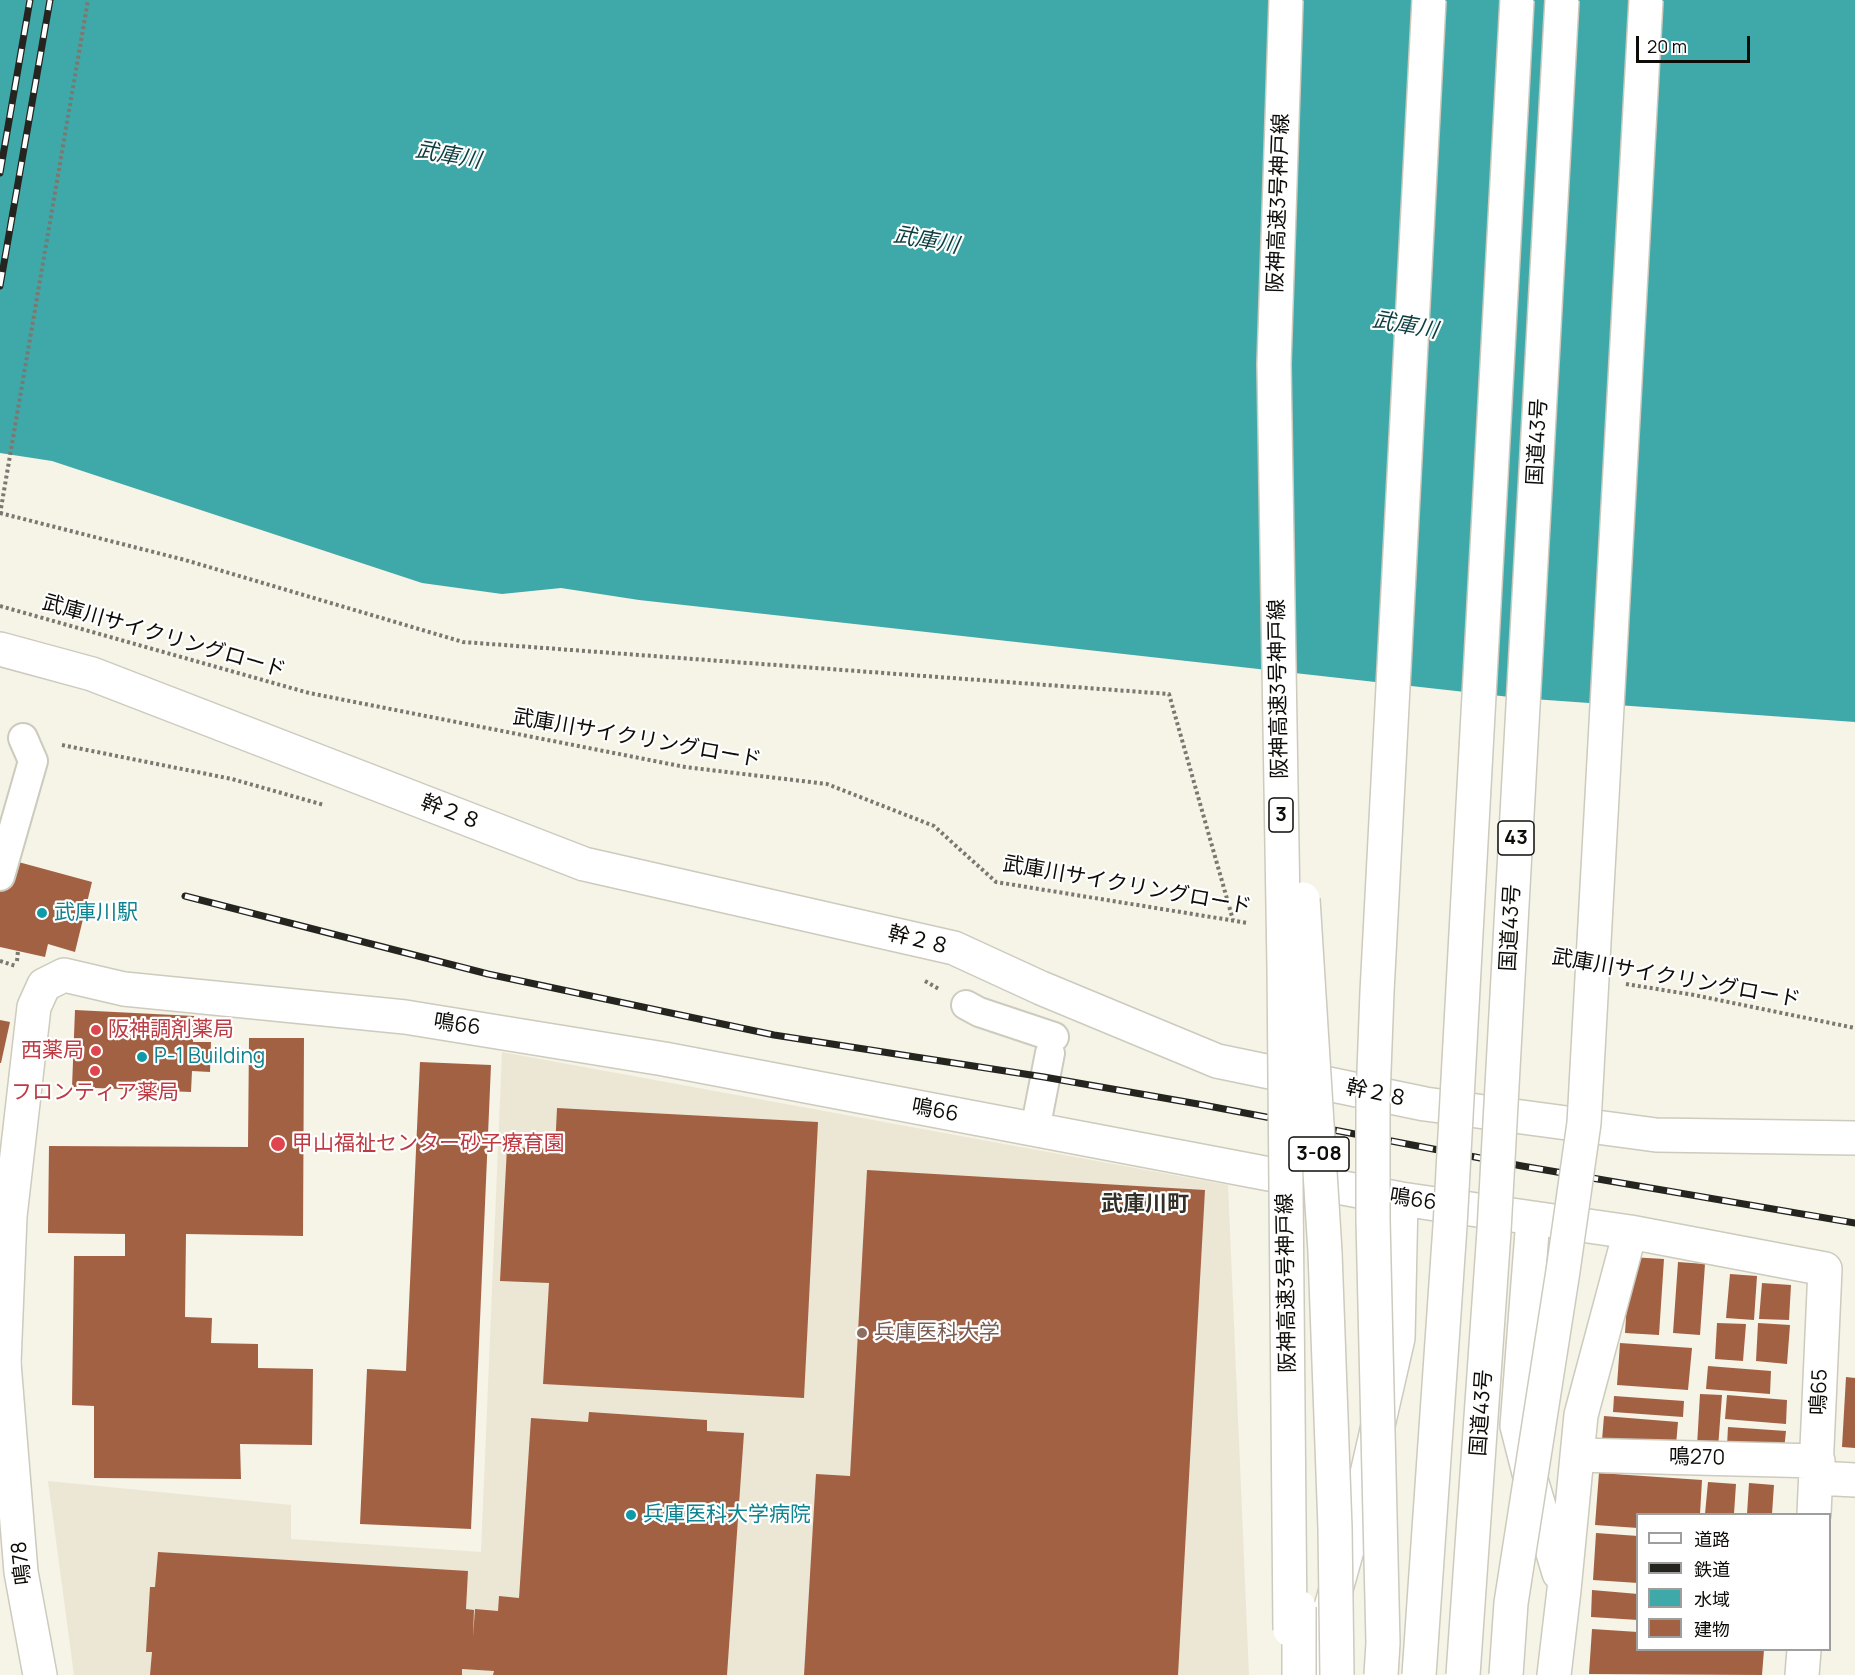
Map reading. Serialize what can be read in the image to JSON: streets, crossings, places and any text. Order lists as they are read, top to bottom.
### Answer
{
  "streets": {
    "main road": [
      "阪神高速3号神戸線",
      "国道43号",
      "幹２８",
      "3",
      "43",
      "鳴66",
      "3-08",
      "鳴65",
      "鳴270",
      "鳴78"
    ],
    "path": ["武庫川サイクリングロード"]
  },
  "crossings": [
    ["阪神高速3号神戸線", "3-08"],
    ["鳴66", "鳴65"],
    ["鳴66", "鳴78"],
    ["鳴65", "鳴270"]
  ],
  "districts": ["武庫川町"],
  "water": ["武庫川"],
  "places": [
    "武庫川駅",
    "阪神調剤薬局",
    "西薬局",
    "P-1 Building",
    "フロンティア薬局",
    "甲山福祉センター砂子療育園",
    "兵庫医科大学",
    "兵庫医科大学病院"
  ],
  "legend": [
    "道路",
    "鉄道",
    "水域",
    "建物"
  ],
  "scale_bar": "20 m"
}
